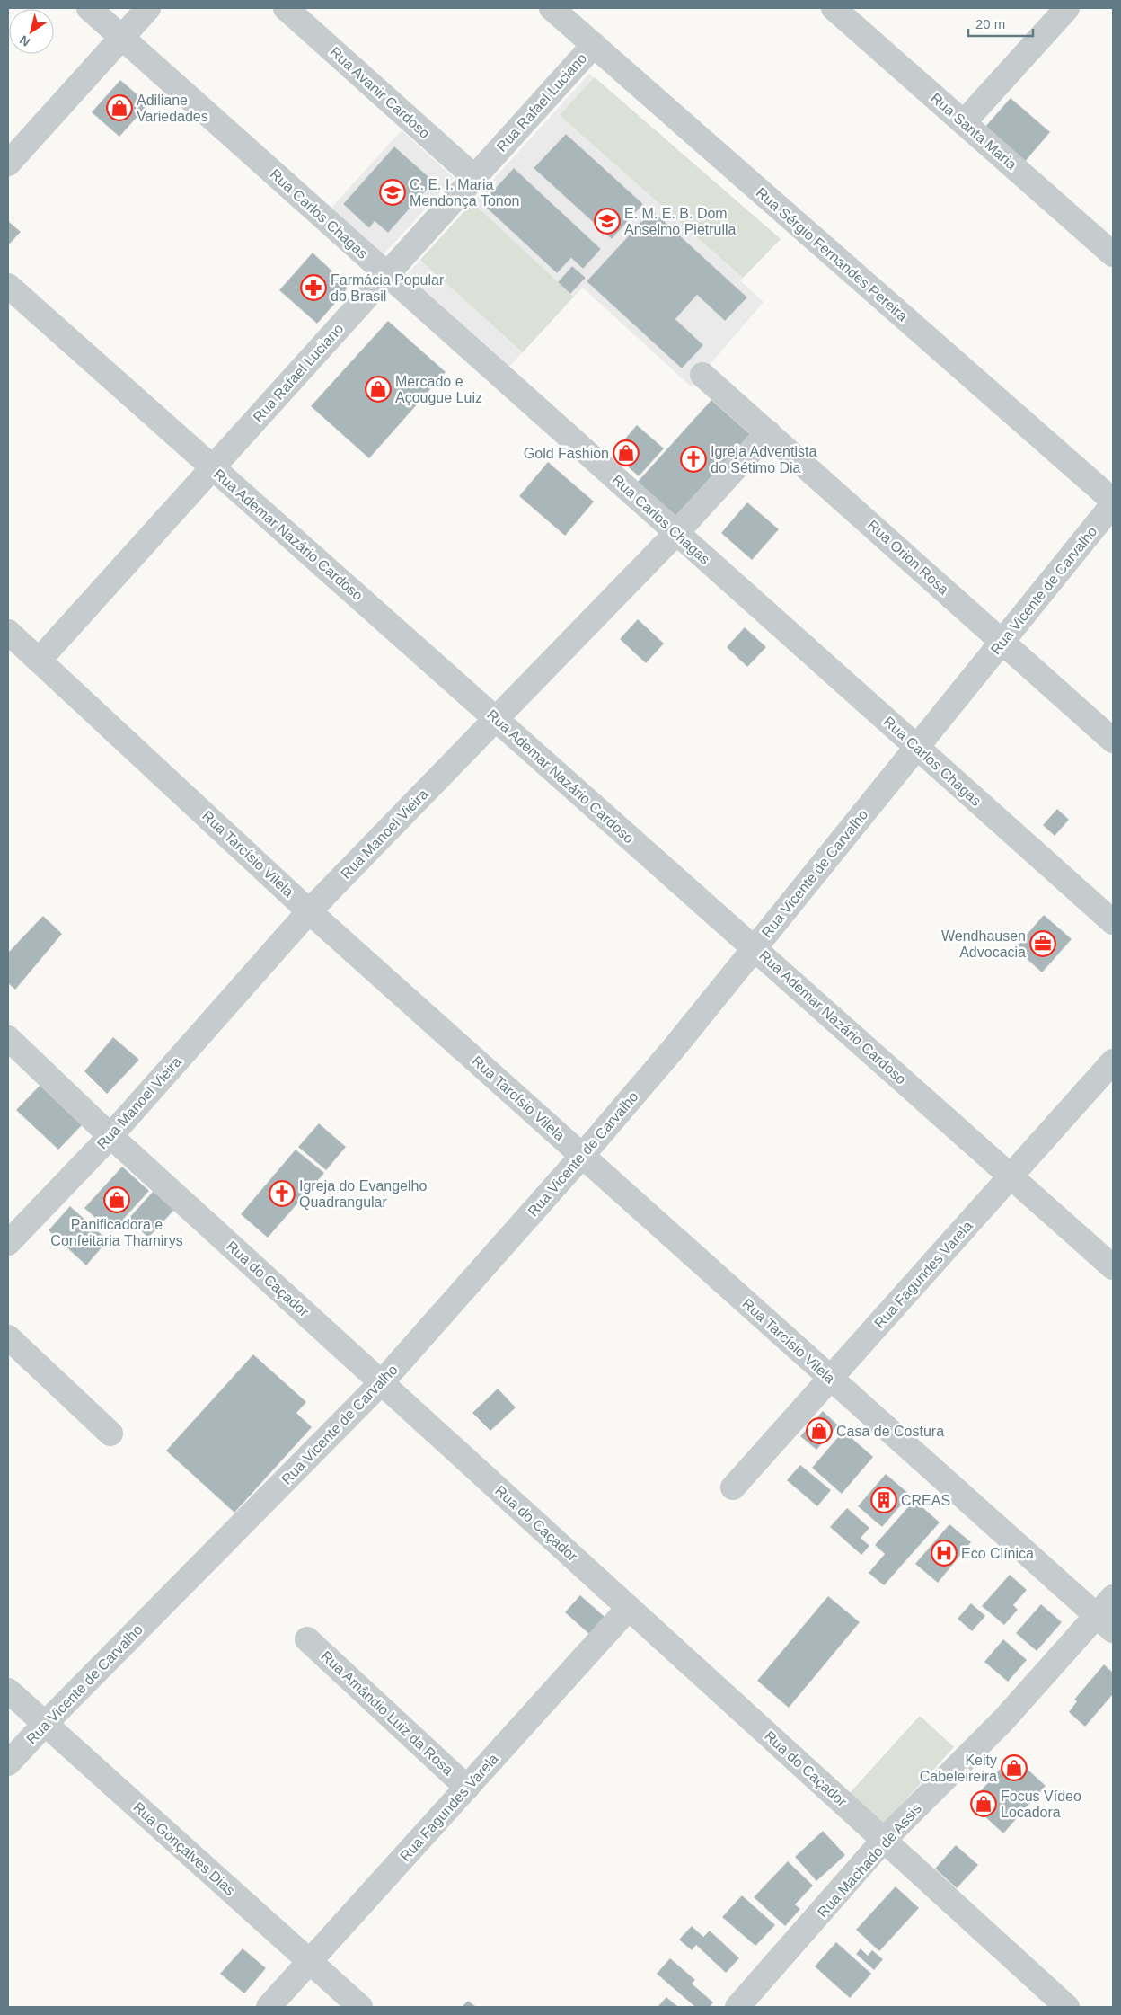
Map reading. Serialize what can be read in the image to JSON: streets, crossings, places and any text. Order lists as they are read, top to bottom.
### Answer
{
  "streets": {
    "street": [
      "Rua Avanir Cardoso",
      "Rua Rafael Luciano",
      "Rua Santa Maria",
      "Rua Carlos Chagas",
      "Rua Sérgio Fernandes Pereira",
      "Rua Ademar Nazário Cardoso",
      "Rua Orion Rosa",
      "Rua Vicente de Carvalho",
      "Rua Manoel Vieira",
      "Rua Tarcísio Vilela",
      "Rua Fagundes Varela",
      "Rua do Caçador",
      "Rua Amândio Luiz da Rosa",
      "Rua Gonçalves Dias",
      "Rua Machado de Assis"
    ]
  },
  "crossings": [
    ["Rua Avanir Cardoso", "Rua Rafael Luciano"],
    ["Rua Rafael Luciano", "Rua Carlos Chagas"],
    ["Rua Rafael Luciano", "Rua Sérgio Fernandes Pereira"],
    ["Rua Rafael Luciano", "Rua Ademar Nazário Cardoso"],
    ["Rua Rafael Luciano", "Rua Tarcísio Vilela"],
    ["Rua Carlos Chagas", "Rua Vicente de Carvalho"],
    ["Rua Carlos Chagas", "Rua Manoel Vieira"],
    ["Rua Ademar Nazário Cardoso", "Rua Vicente de Carvalho"],
    ["Rua Ademar Nazário Cardoso", "Rua Manoel Vieira"],
    ["Rua Ademar Nazário Cardoso", "Rua Fagundes Varela"],
    ["Rua Orion Rosa", "Rua Vicente de Carvalho"],
    ["Rua Orion Rosa", "Rua Manoel Vieira"],
    ["Rua Vicente de Carvalho", "Rua Tarcísio Vilela"],
    ["Rua Vicente de Carvalho", "Rua do Caçador"],
    ["Rua Vicente de Carvalho", "Rua Gonçalves Dias"],
    ["Rua Manoel Vieira", "Rua Tarcísio Vilela"],
    ["Rua Manoel Vieira", "Rua do Caçador"],
    ["Rua Tarcísio Vilela", "Rua Fagundes Varela"],
    ["Rua Tarcísio Vilela", "Rua Machado de Assis"],
    ["Rua Fagundes Varela", "Rua do Caçador"],
    ["Rua Fagundes Varela", "Rua Amândio Luiz da Rosa"],
    ["Rua Fagundes Varela", "Rua Gonçalves Dias"],
    ["Rua do Caçador", "Rua Machado de Assis"]
  ],
  "places": {
    "shop": [
      "Adiliane Variedades",
      "Mercado e Açougue Luiz",
      "Gold Fashion",
      "Panificadora e Confeitaria Thamirys",
      "Casa de Costura",
      "Keity Cabeleireira",
      "Focus Vídeo Locadora"
    ],
    "school or university": ["C. E. I. Maria Mendonça Tonon", "E. M. E. B. Dom Anselmo Pietrulla"],
    "pharmacy": ["Farmácia Popular do Brasil"],
    "church": ["Igreja Adventista do Sétimo Dia", "Igreja do Evangelho Quadrangular"],
    "office": ["Wendhausen Advocacia"],
    "building": ["CREAS"],
    "hospital": ["Eco Clínica"]
  },
  "scale_bar": "20 m",
  "north": "bottom left"
}
